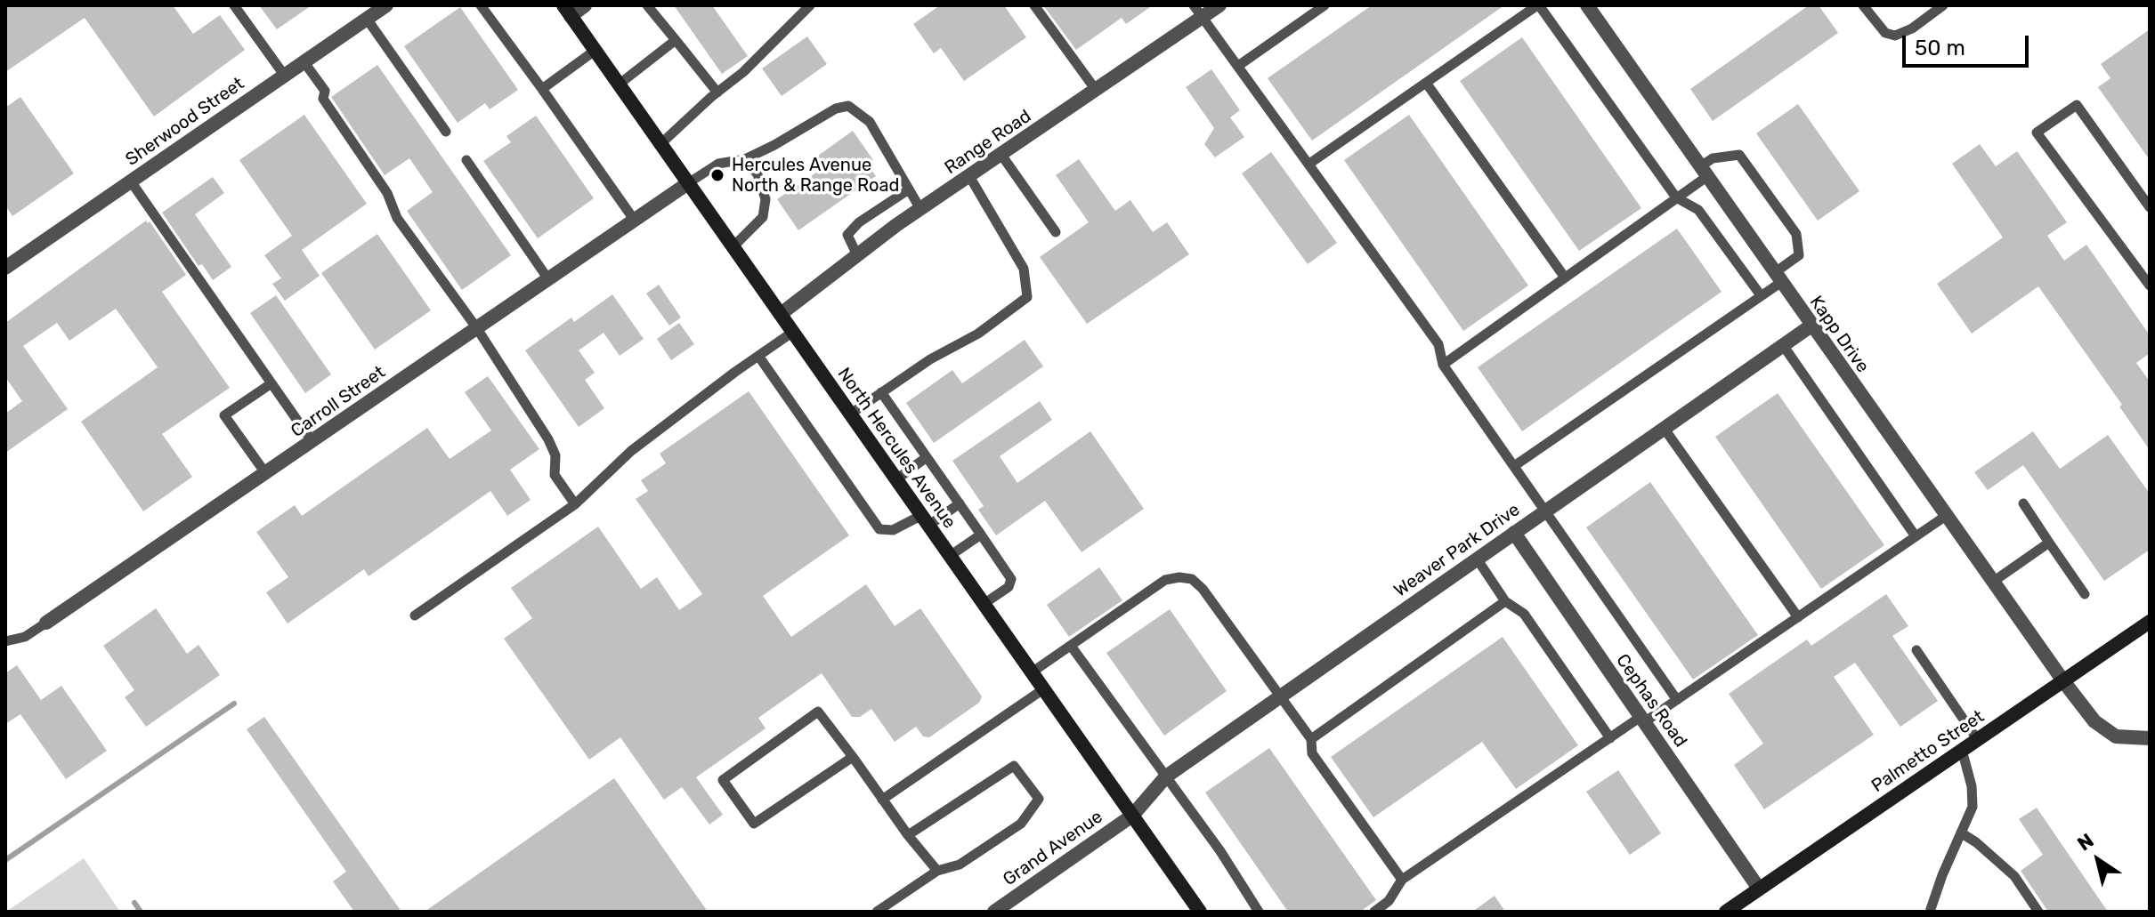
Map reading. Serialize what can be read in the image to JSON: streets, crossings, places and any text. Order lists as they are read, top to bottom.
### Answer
{
  "streets": {
    "street": [
      "Sherwood Street",
      "Range Road",
      "Kapp Drive",
      "Carroll Street",
      "North Hercules Avenue",
      "Weaver Park Drive",
      "Cephas Road",
      "Palmetto Street",
      "Grand Avenue"
    ]
  },
  "crossings": [
    ["Range Road", "North Hercules Avenue"],
    ["Kapp Drive", "Weaver Park Drive"],
    ["Kapp Drive", "Palmetto Street"],
    ["Carroll Street", "North Hercules Avenue"],
    ["North Hercules Avenue", "Weaver Park Drive"],
    ["North Hercules Avenue", "Grand Avenue"],
    ["Weaver Park Drive", "Cephas Road"],
    ["Weaver Park Drive", "Grand Avenue"],
    ["Cephas Road", "Palmetto Street"]
  ],
  "places": ["Hercules Avenue North & Range Road"],
  "scale_bar": "50 m",
  "north": "top left"
}
